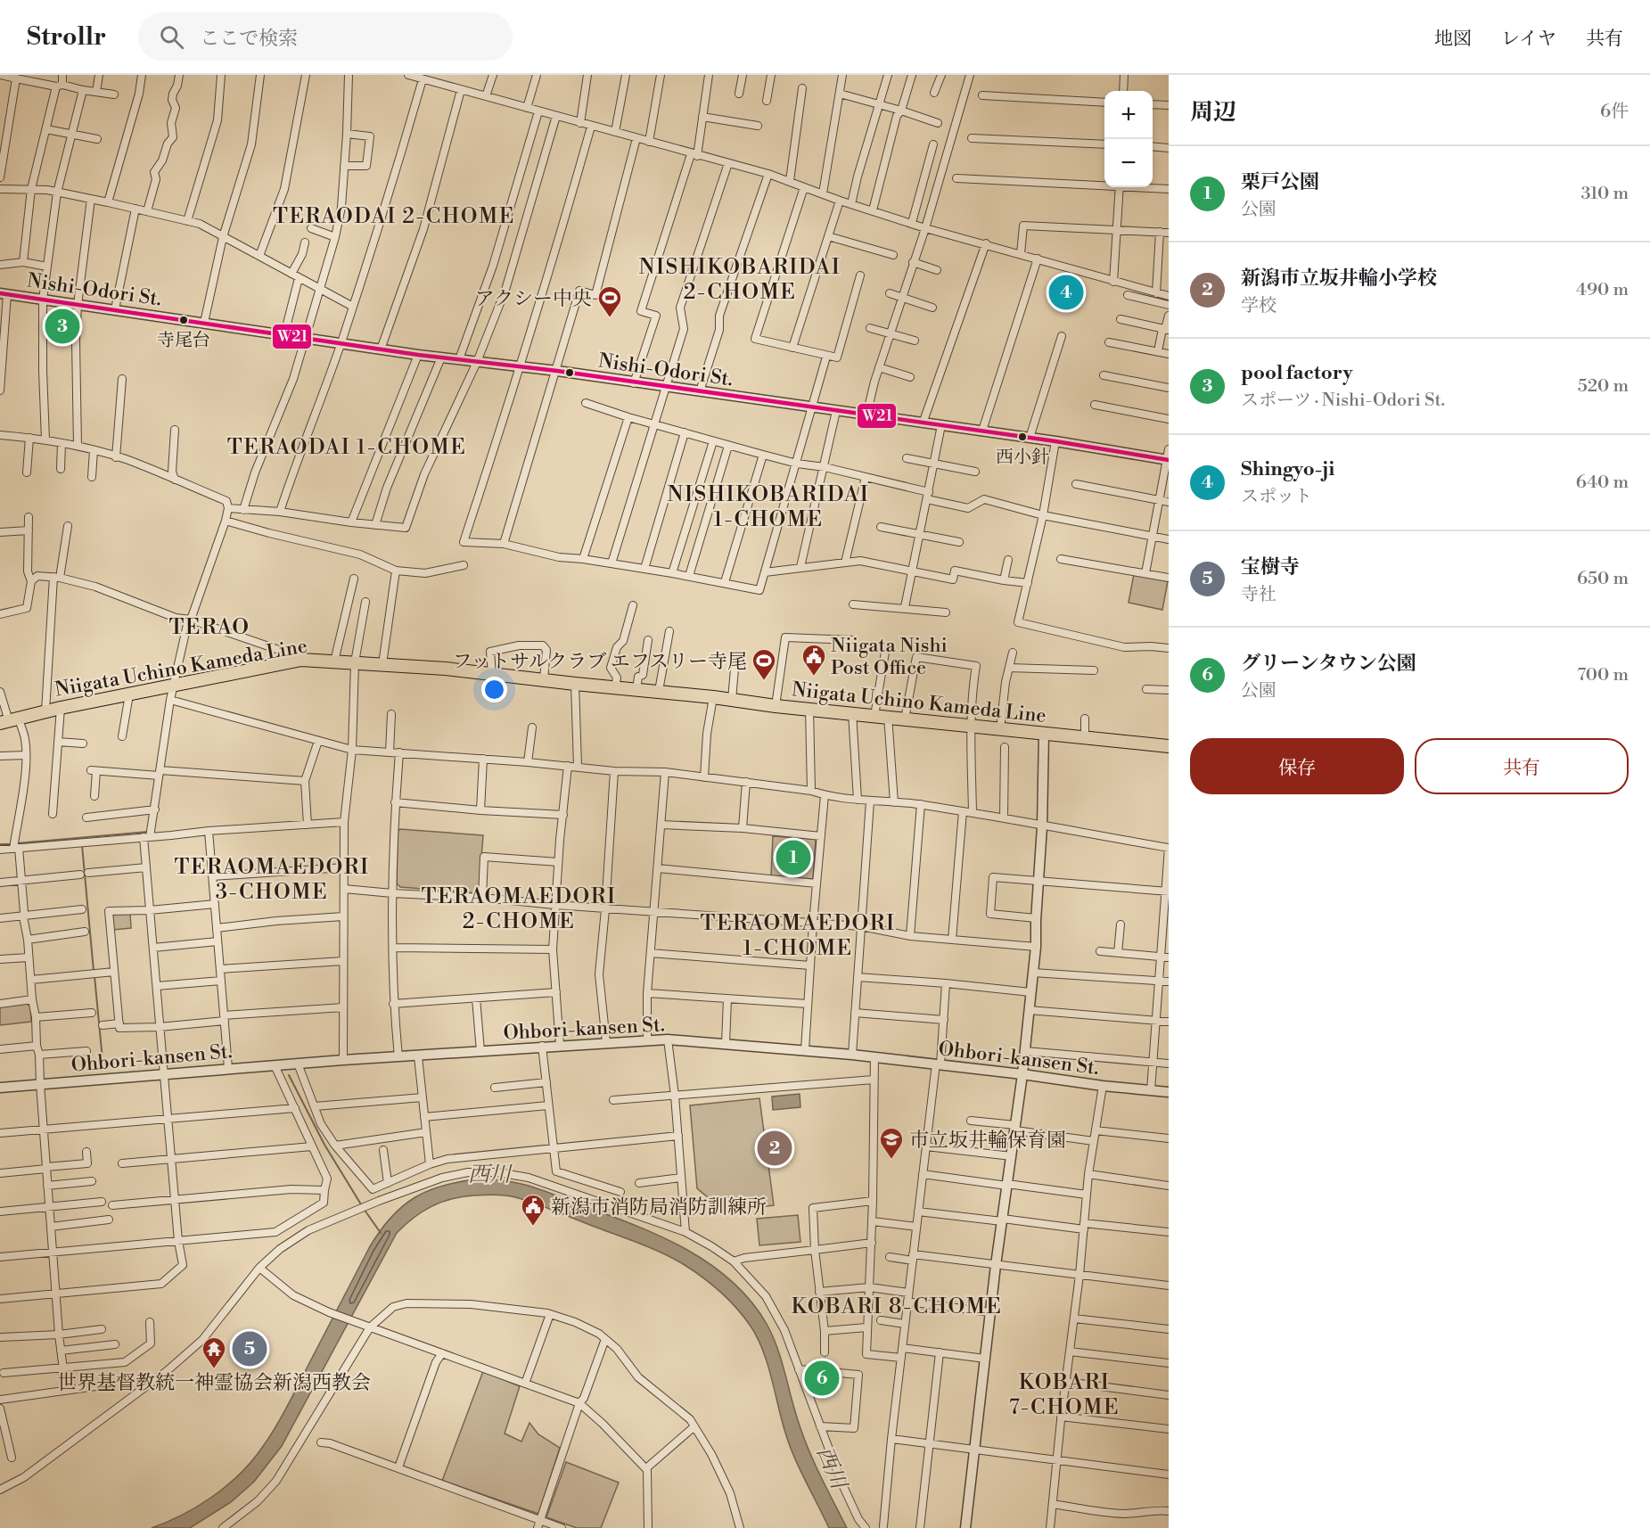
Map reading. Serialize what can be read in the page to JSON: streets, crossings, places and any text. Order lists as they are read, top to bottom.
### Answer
{
  "streets": {
    "main road": ["Niigata Uchino Kameda Line"],
    "street": ["Nishi-Odori St.", "Ohbori-kansen St."]
  },
  "districts": [
    "TERAODAI 2-CHOME",
    "NISHIKOBARIDAI 2-CHOME",
    "TERAODAI 1-CHOME",
    "NISHIKOBARIDAI 1-CHOME",
    "TERAO",
    "TERAOMAEDORI 3-CHOME",
    "TERAOMAEDORI 2-CHOME",
    "TERAOMAEDORI 1-CHOME",
    "KOBARI 8-CHOME",
    "KOBARI 7-CHOME"
  ],
  "water": ["西川"],
  "places": {
    "sports": ["アクシー中央", "フットサルクラブ エフスリー寺尾"],
    "other": ["寺尾台", "西小針"],
    "public building": ["Niigata Nishi Post Office", "新潟市消防局消防訓練所"],
    "school or university": ["市立坂井輪保育園"],
    "temple": ["世界基督教統一神霊協会新潟西教会"]
  },
  "lines": ["transit line W21"],
  "page": {
    "header": "Strollr",
    "search": "ここで検索",
    "nav": ["地図", "レイヤ", "共有"],
    "heading": ["周辺", "6件"],
    "map_buttons": ["+", "−"],
    "list": [
      {
        "mark": "1",
        "name": "栗戸公園",
        "note": "公園",
        "value": "310 m"
      },
      {
        "mark": "2",
        "name": "新潟市立坂井輪小学校",
        "note": "学校",
        "value": "490 m"
      },
      {
        "mark": "3",
        "name": "pool factory",
        "note": "スポーツ · Nishi-Odori St.",
        "value": "520 m"
      },
      {
        "mark": "4",
        "name": "Shingyo-ji",
        "note": "スポット",
        "value": "640 m"
      },
      {
        "mark": "5",
        "name": "宝樹寺",
        "note": "寺社",
        "value": "650 m"
      },
      {
        "mark": "6",
        "name": "グリーンタウン公園",
        "note": "公園",
        "value": "700 m"
      }
    ],
    "pins": [
      "4",
      "3",
      "1",
      "2",
      "5",
      "6"
    ],
    "buttons": ["保存", "共有"]
  }
}
